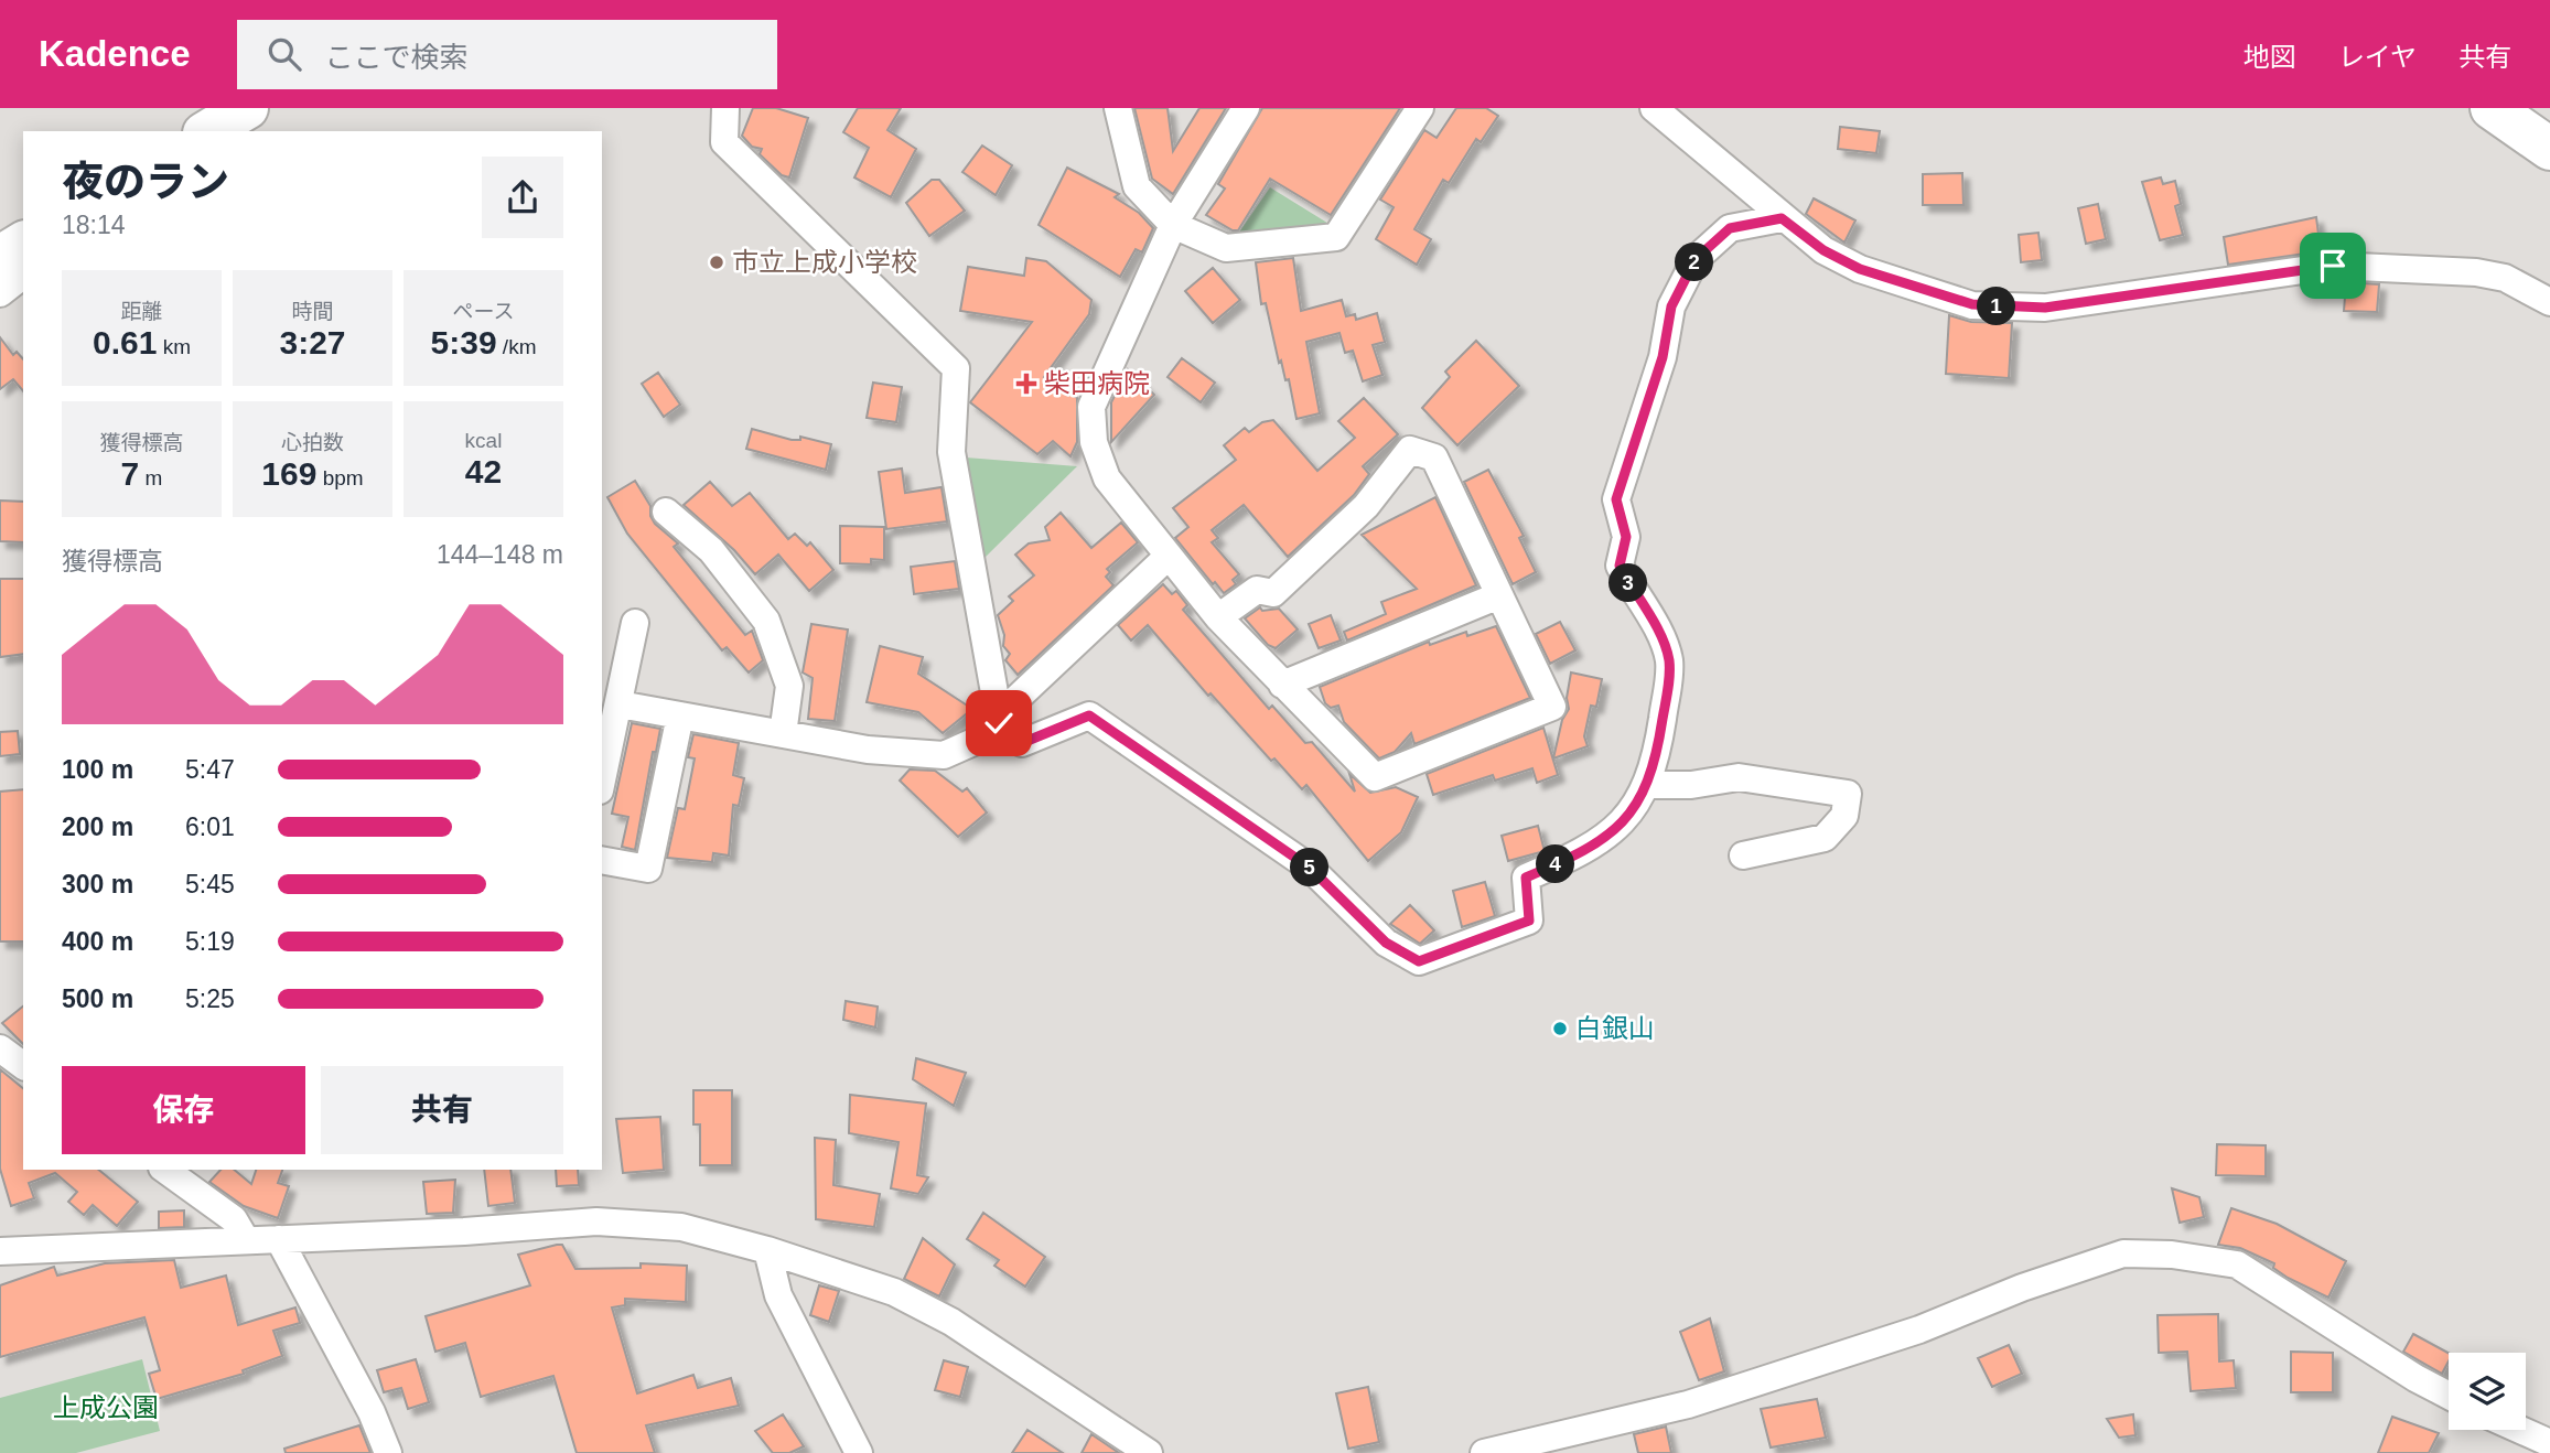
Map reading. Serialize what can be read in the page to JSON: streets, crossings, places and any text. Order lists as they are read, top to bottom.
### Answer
{
  "parks": ["上成公園"],
  "places": {
    "other": ["市立上成小学校", "白銀山"],
    "health": ["柴田病院"]
  },
  "page": {
    "header": "Kadence",
    "search": "ここで検索",
    "nav": ["地図", "レイヤ", "共有"],
    "heading": ["夜のラン", "18:14"],
    "pins": [
      "2",
      "1",
      "3",
      "4",
      "5"
    ],
    "stats": [
      ["距離", "0.61 km"],
      ["時間", "3:27"],
      ["ペース", "5:39 /km"],
      ["獲得標高", "7 m"],
      ["心拍数", "169 bpm"],
      ["kcal", "42"]
    ],
    "chart": ["獲得標高", "144–148 m"],
    "list": [
      {
        "name": "100 m",
        "note": "5:47"
      },
      {
        "name": "200 m",
        "note": "6:01"
      },
      {
        "name": "300 m",
        "note": "5:45"
      },
      {
        "name": "400 m",
        "note": "5:19"
      },
      {
        "name": "500 m",
        "note": "5:25"
      }
    ],
    "buttons": ["保存", "共有"]
  }
}
